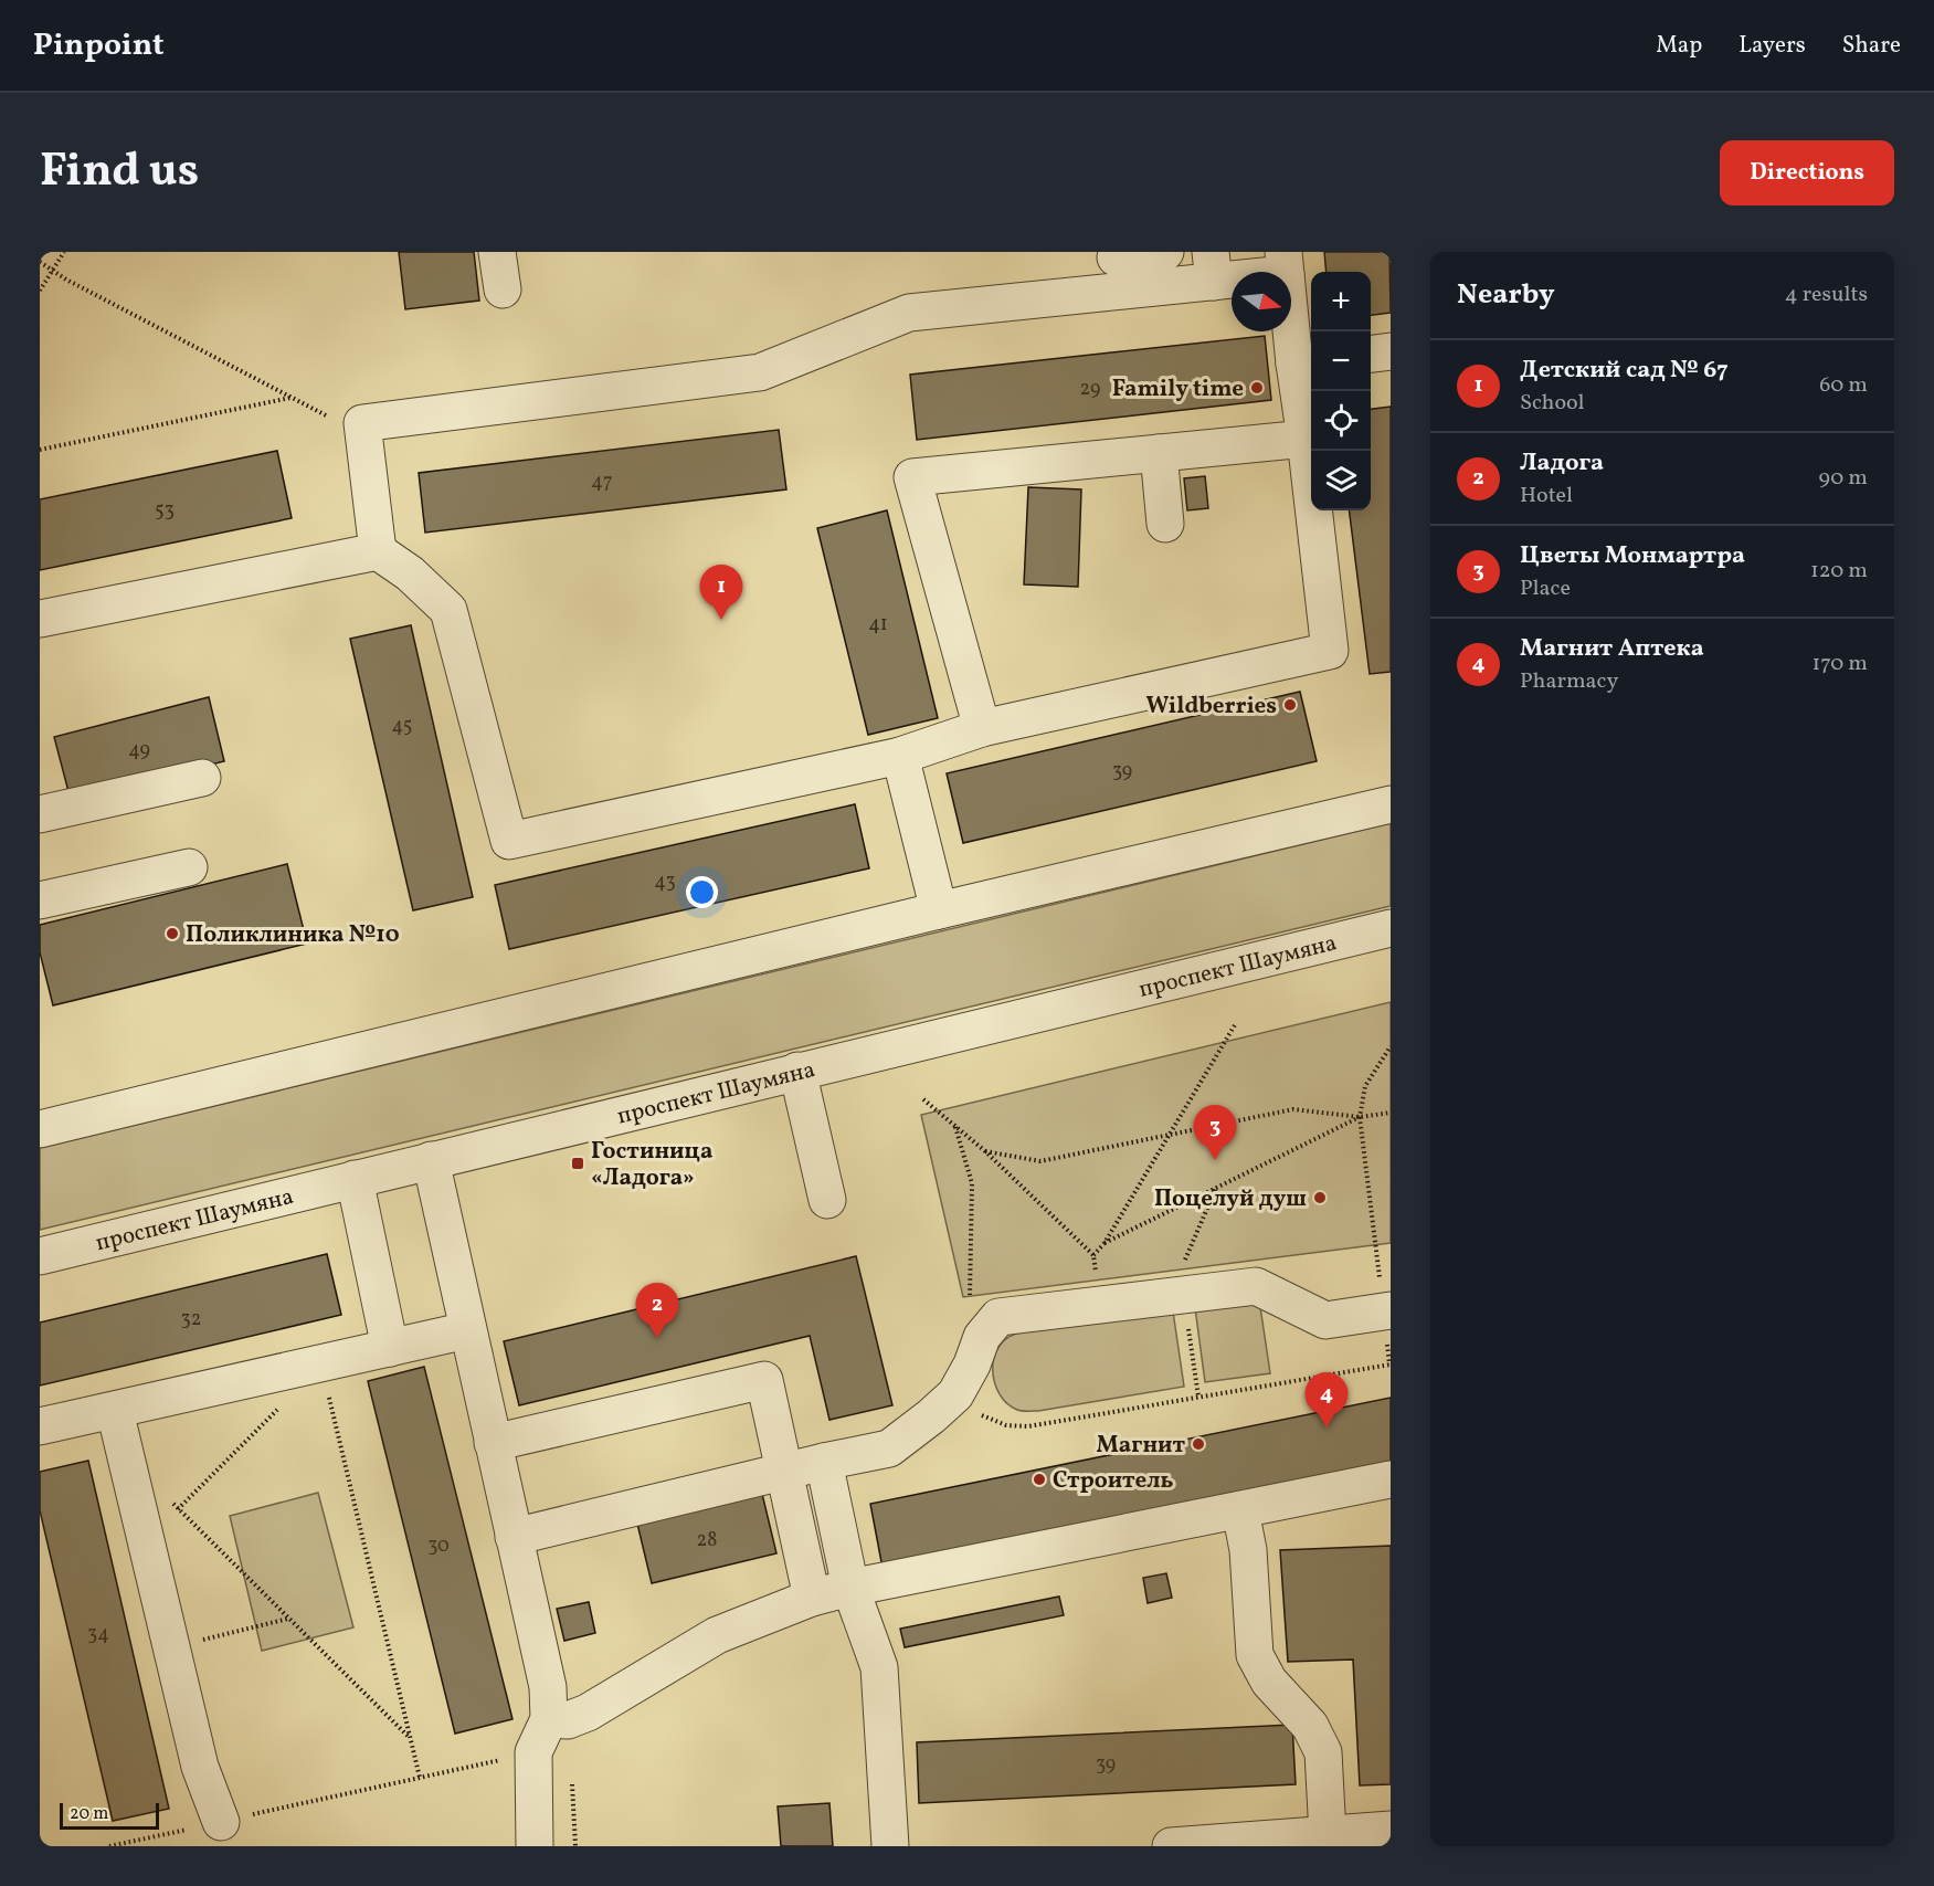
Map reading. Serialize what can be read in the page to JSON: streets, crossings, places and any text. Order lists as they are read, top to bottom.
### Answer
{
  "streets": {
    "street": ["проспект Шаумяна"]
  },
  "places": {
    "other": [
      "Family time",
      "Wildberries",
      "Поликлиника №10",
      "Поцелуй душ",
      "Магнит",
      "Строитель"
    ],
    "transit": ["Гостиница «Ладога»"]
  },
  "house_numbers": [
    "29",
    "47",
    "53",
    "41",
    "45",
    "49",
    "39",
    "43",
    "32",
    "28",
    "30",
    "34",
    "39"
  ],
  "scale_bar": "20 m",
  "north": "right",
  "page": {
    "header": "Pinpoint",
    "nav": ["Map", "Layers", "Share"],
    "title": "Find us",
    "buttons": "Directions",
    "heading": ["Nearby", "4 results"],
    "map_buttons": ["+", "−"],
    "list": [
      {
        "mark": "1",
        "name": "Детский сад № 67",
        "note": "School",
        "value": "60 m"
      },
      {
        "mark": "2",
        "name": "Ладога",
        "note": "Hotel",
        "value": "90 m"
      },
      {
        "mark": "3",
        "name": "Цветы Монмартра",
        "note": "Place",
        "value": "120 m"
      },
      {
        "mark": "4",
        "name": "Магнит Аптека",
        "note": "Pharmacy",
        "value": "170 m"
      }
    ],
    "pins": [
      "1",
      "3",
      "2",
      "4"
    ],
    "scale": "20 m"
  }
}
